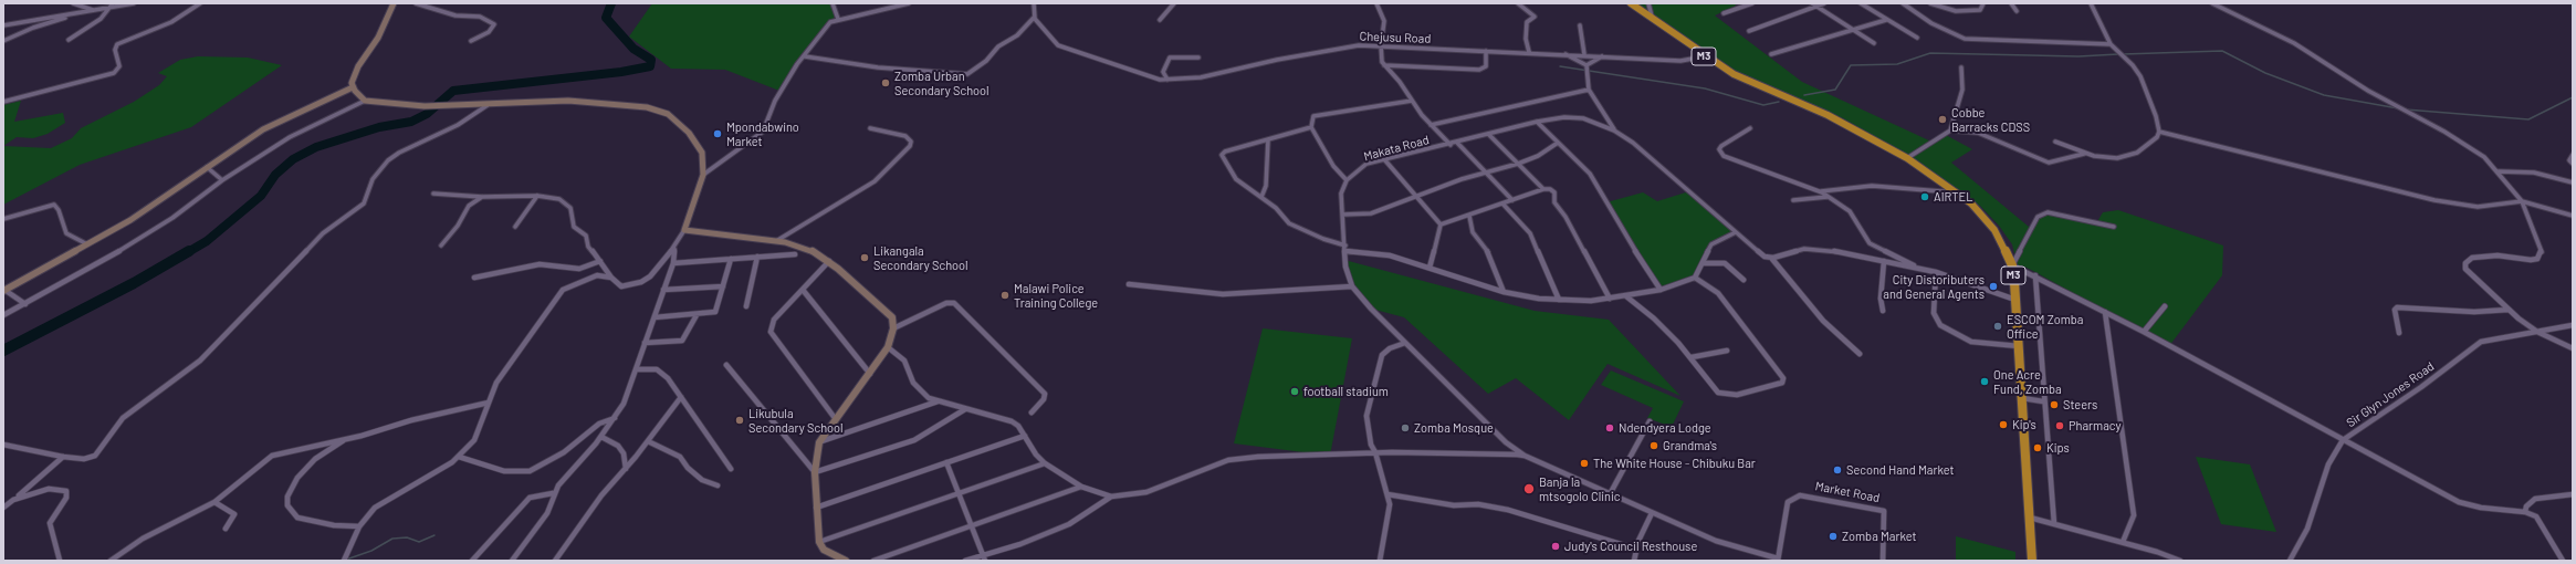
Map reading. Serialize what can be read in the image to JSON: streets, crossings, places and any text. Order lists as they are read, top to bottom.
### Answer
{
  "streets": {
    "highway": ["M3"],
    "street": [
      "Chejusu Road",
      "Makata Road",
      "Sir Glyn Jones Road",
      "Market Road"
    ]
  },
  "crossings": [
    ["Chejusu Road", "M3"]
  ],
  "places": [
    "Zomba Urban Secondary School",
    "Cobbe Barracks CDSS",
    "Mpondabwino Market",
    "AIRTEL",
    "Likangala Secondary School",
    "City Distoributers and General Agents",
    "Malawi Police Training College",
    "ESCOM Zomba Office",
    "One Acre Fund, Zomba",
    "football stadium",
    "Steers",
    "Likubula Secondary School",
    "Kip's",
    "Pharmacy",
    "Zomba Mosque",
    "Ndendyera Lodge",
    "Grandma's",
    "Kips",
    "The White House - Chibuku Bar",
    "Second Hand Market",
    "Banja la mtsogolo Clinic",
    "Zomba Market",
    "Judy's Council Resthouse"
  ]
}
